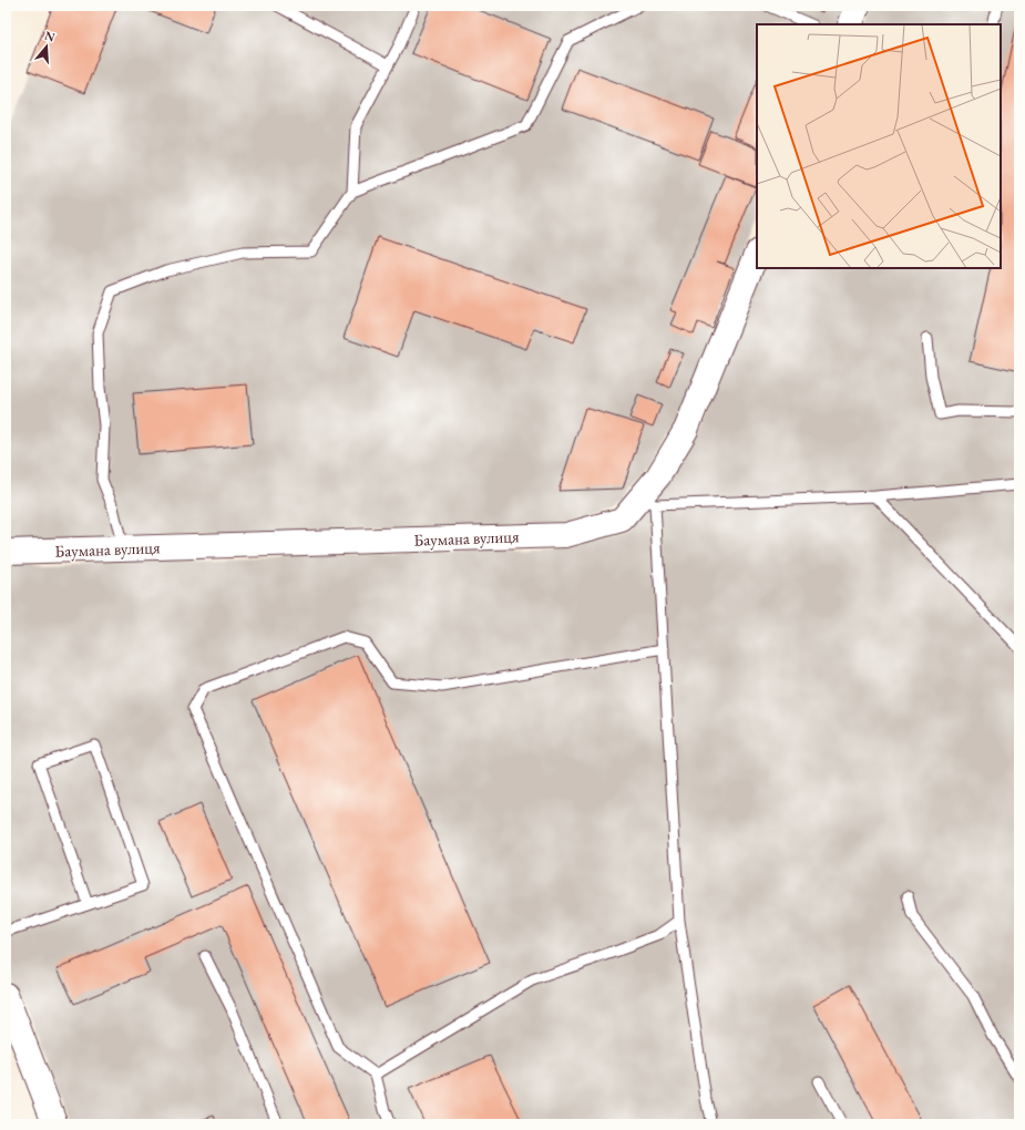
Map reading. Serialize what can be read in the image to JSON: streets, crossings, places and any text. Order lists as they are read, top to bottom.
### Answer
{
  "streets": {
    "main road": ["Баумана вулиця"]
  },
  "north": "top"
}
